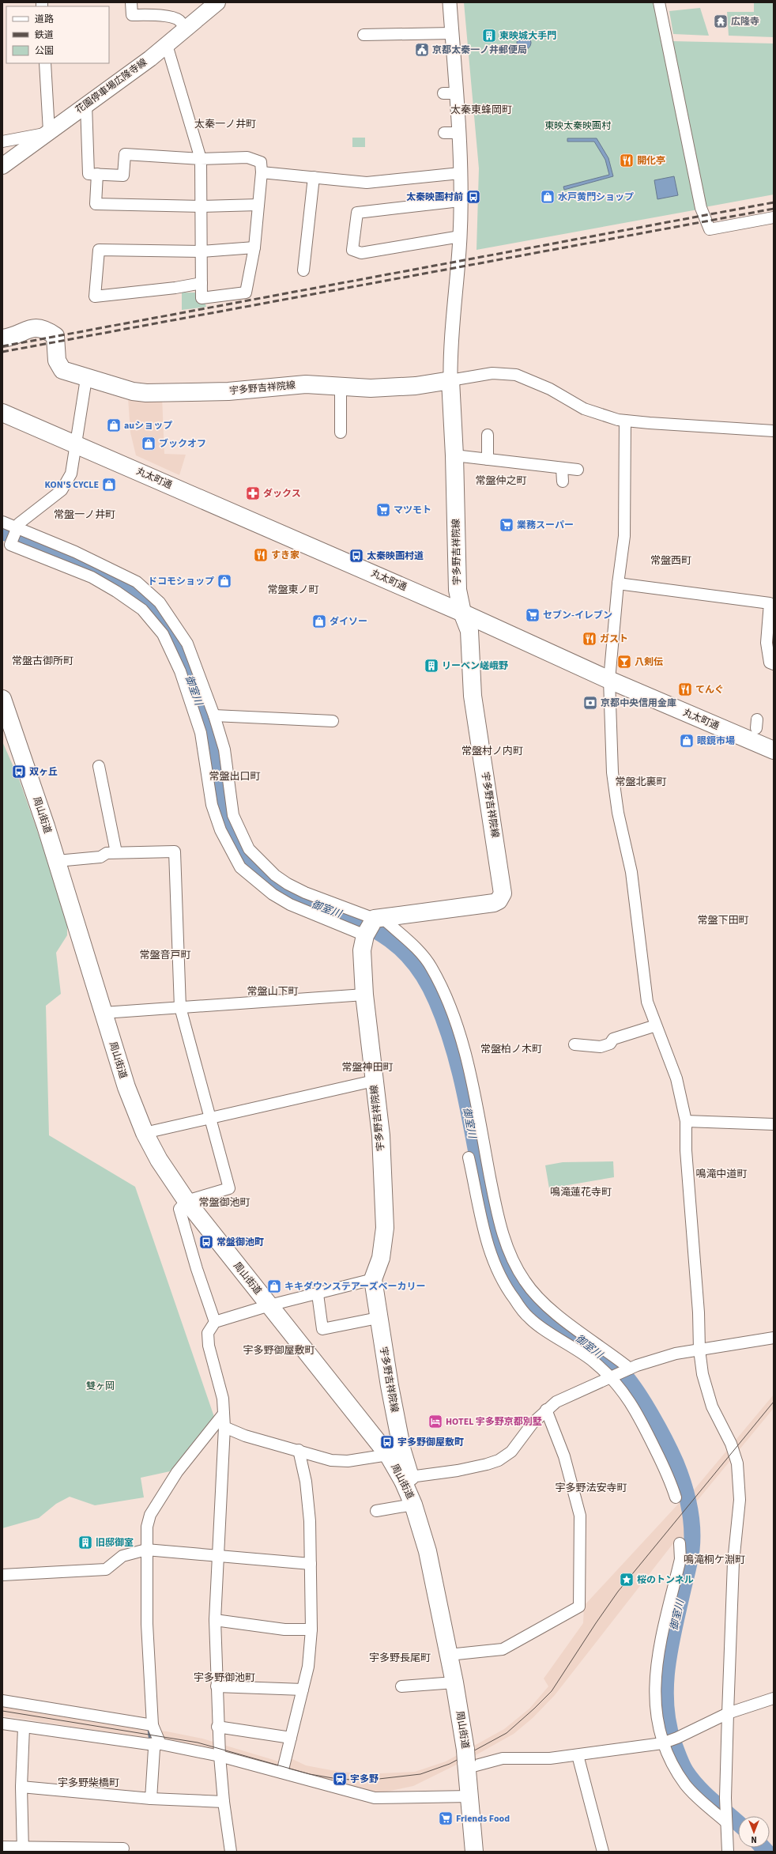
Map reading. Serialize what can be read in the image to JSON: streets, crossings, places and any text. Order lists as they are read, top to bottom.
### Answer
{
  "streets": {
    "main road": [
      "花園停車場広隆寺線",
      "宇多野吉祥院線",
      "丸太町通",
      "周山街道"
    ]
  },
  "crossings": [
    ["宇多野吉祥院線", "丸太町通"],
    ["宇多野吉祥院線", "周山街道"]
  ],
  "districts": [
    "太秦東蜂岡町",
    "太秦一ノ井町",
    "常盤仲之町",
    "常盤一ノ井町",
    "常盤西町",
    "常盤東ノ町",
    "常盤古御所町",
    "常盤村ノ内町",
    "常盤出口町",
    "常盤北裏町",
    "常盤下田町",
    "常盤音戸町",
    "常盤山下町",
    "常盤柏ノ木町",
    "常盤神田町",
    "鳴滝中道町",
    "鳴滝蓮花寺町",
    "常盤御池町",
    "宇多野御屋敷町",
    "宇多野法安寺町",
    "鳴滝桐ケ淵町",
    "宇多野長尾町",
    "宇多野御池町",
    "宇多野柴橋町"
  ],
  "water": ["御室川"],
  "parks": ["東映太秦映画村", "雙ヶ岡"],
  "places": {
    "temple": ["広隆寺"],
    "building": ["東映城大手門", "リーベン嵯峨野", "旧邸御室"],
    "public building": ["京都太秦一ノ井郵便局"],
    "restaurant": [
      "開化亭",
      "すき家",
      "ガスト",
      "てんぐ"
    ],
    "bus stop": [
      "太秦映画村前",
      "太秦映画村道",
      "双ヶ丘",
      "常盤御池町",
      "宇多野御屋敷町"
    ],
    "shop": [
      "水戸黄門ショップ",
      "auショップ",
      "ブックオフ",
      "KON'S CYCLE",
      "ドコモショップ",
      "ダイソー",
      "眼鏡市場",
      "キキダウンステアーズベーカリー"
    ],
    "pharmacy": ["ダックス"],
    "supermarket": [
      "マツモト",
      "業務スーパー",
      "セブン-イレブン",
      "Friends Food"
    ],
    "bar": ["八剣伝"],
    "bank": ["京都中央信用金庫"],
    "hotel": ["HOTEL 宇多野京都別墅"],
    "place": ["桜のトンネル"],
    "station": ["宇多野"]
  },
  "legend": ["道路", "鉄道", "公園"],
  "north": "bottom"
}
